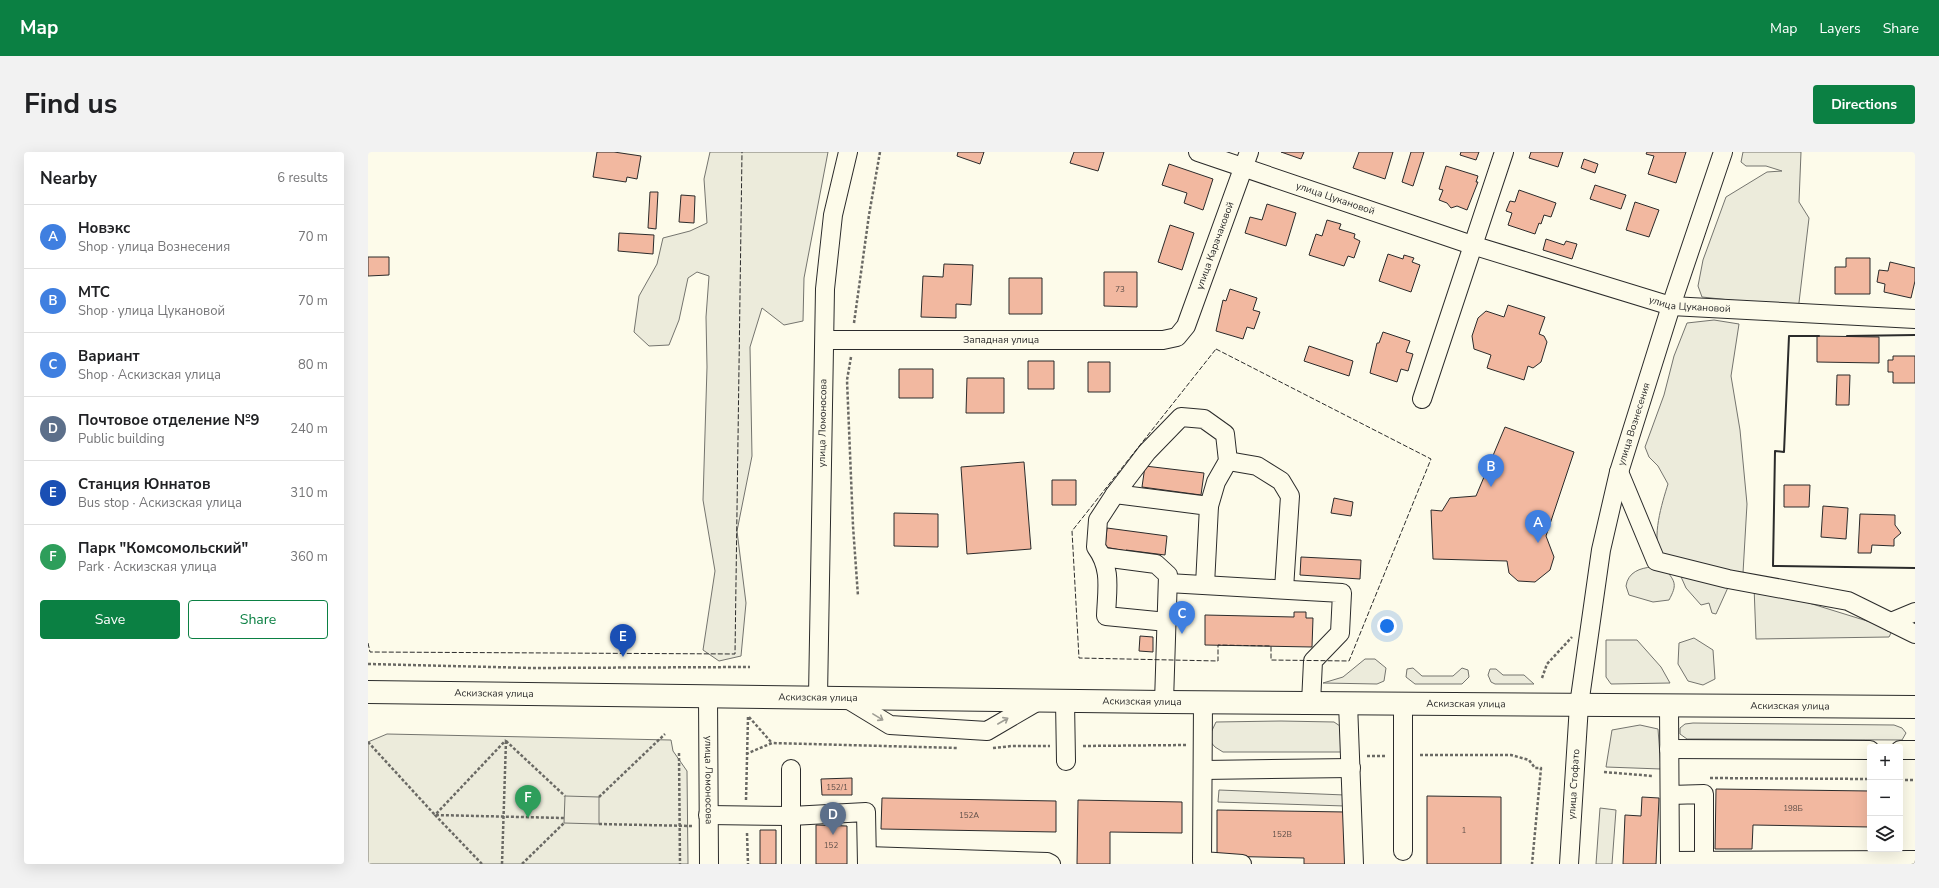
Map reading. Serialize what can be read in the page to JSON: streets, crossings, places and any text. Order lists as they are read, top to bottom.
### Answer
{
  "streets": {
    "main road": ["Аскизская улица"],
    "street": [
      "улица Цукановой",
      "улица Карачаковой",
      "Западная улица",
      "улица Ломоносова",
      "улица Вознесения",
      "улица Стофато"
    ]
  },
  "crossings": [
    ["улица Цукановой", "улица Карачаковой"],
    ["улица Цукановой", "улица Вознесения"],
    ["улица Карачаковой", "Западная улица"],
    ["Западная улица", "улица Ломоносова"],
    ["улица Ломоносова", "Аскизская улица"],
    ["улица Вознесения", "Аскизская улица"],
    ["улица Вознесения", "улица Стофато"],
    ["Аскизская улица", "улица Стофато"]
  ],
  "house_numbers": [
    "73",
    "152/1",
    "198Б",
    "152А",
    "1",
    "152В",
    "152"
  ],
  "page": {
    "header": "Map",
    "nav": ["Map", "Layers", "Share"],
    "title": "Find us",
    "buttons": [
      "Directions",
      ["Save", "Share"]
    ],
    "heading": ["Nearby", "6 results"],
    "list": [
      {
        "mark": "A",
        "name": "Новэкс",
        "note": "Shop · улица Вознесения",
        "value": "70 m"
      },
      {
        "mark": "B",
        "name": "МТС",
        "note": "Shop · улица Цукановой",
        "value": "70 m"
      },
      {
        "mark": "C",
        "name": "Вариант",
        "note": "Shop · Аскизская улица",
        "value": "80 m"
      },
      {
        "mark": "D",
        "name": "Почтовое отделение №9",
        "note": "Public building",
        "value": "240 m"
      },
      {
        "mark": "E",
        "name": "Станция Юннатов",
        "note": "Bus stop · Аскизская улица",
        "value": "310 m"
      },
      {
        "mark": "F",
        "name": "Парк \"Комсомольский\"",
        "note": "Park · Аскизская улица",
        "value": "360 m"
      }
    ],
    "pins": [
      "B",
      "A",
      "C",
      "E",
      "F",
      "D"
    ],
    "map_buttons": ["+", "−"]
  }
}
